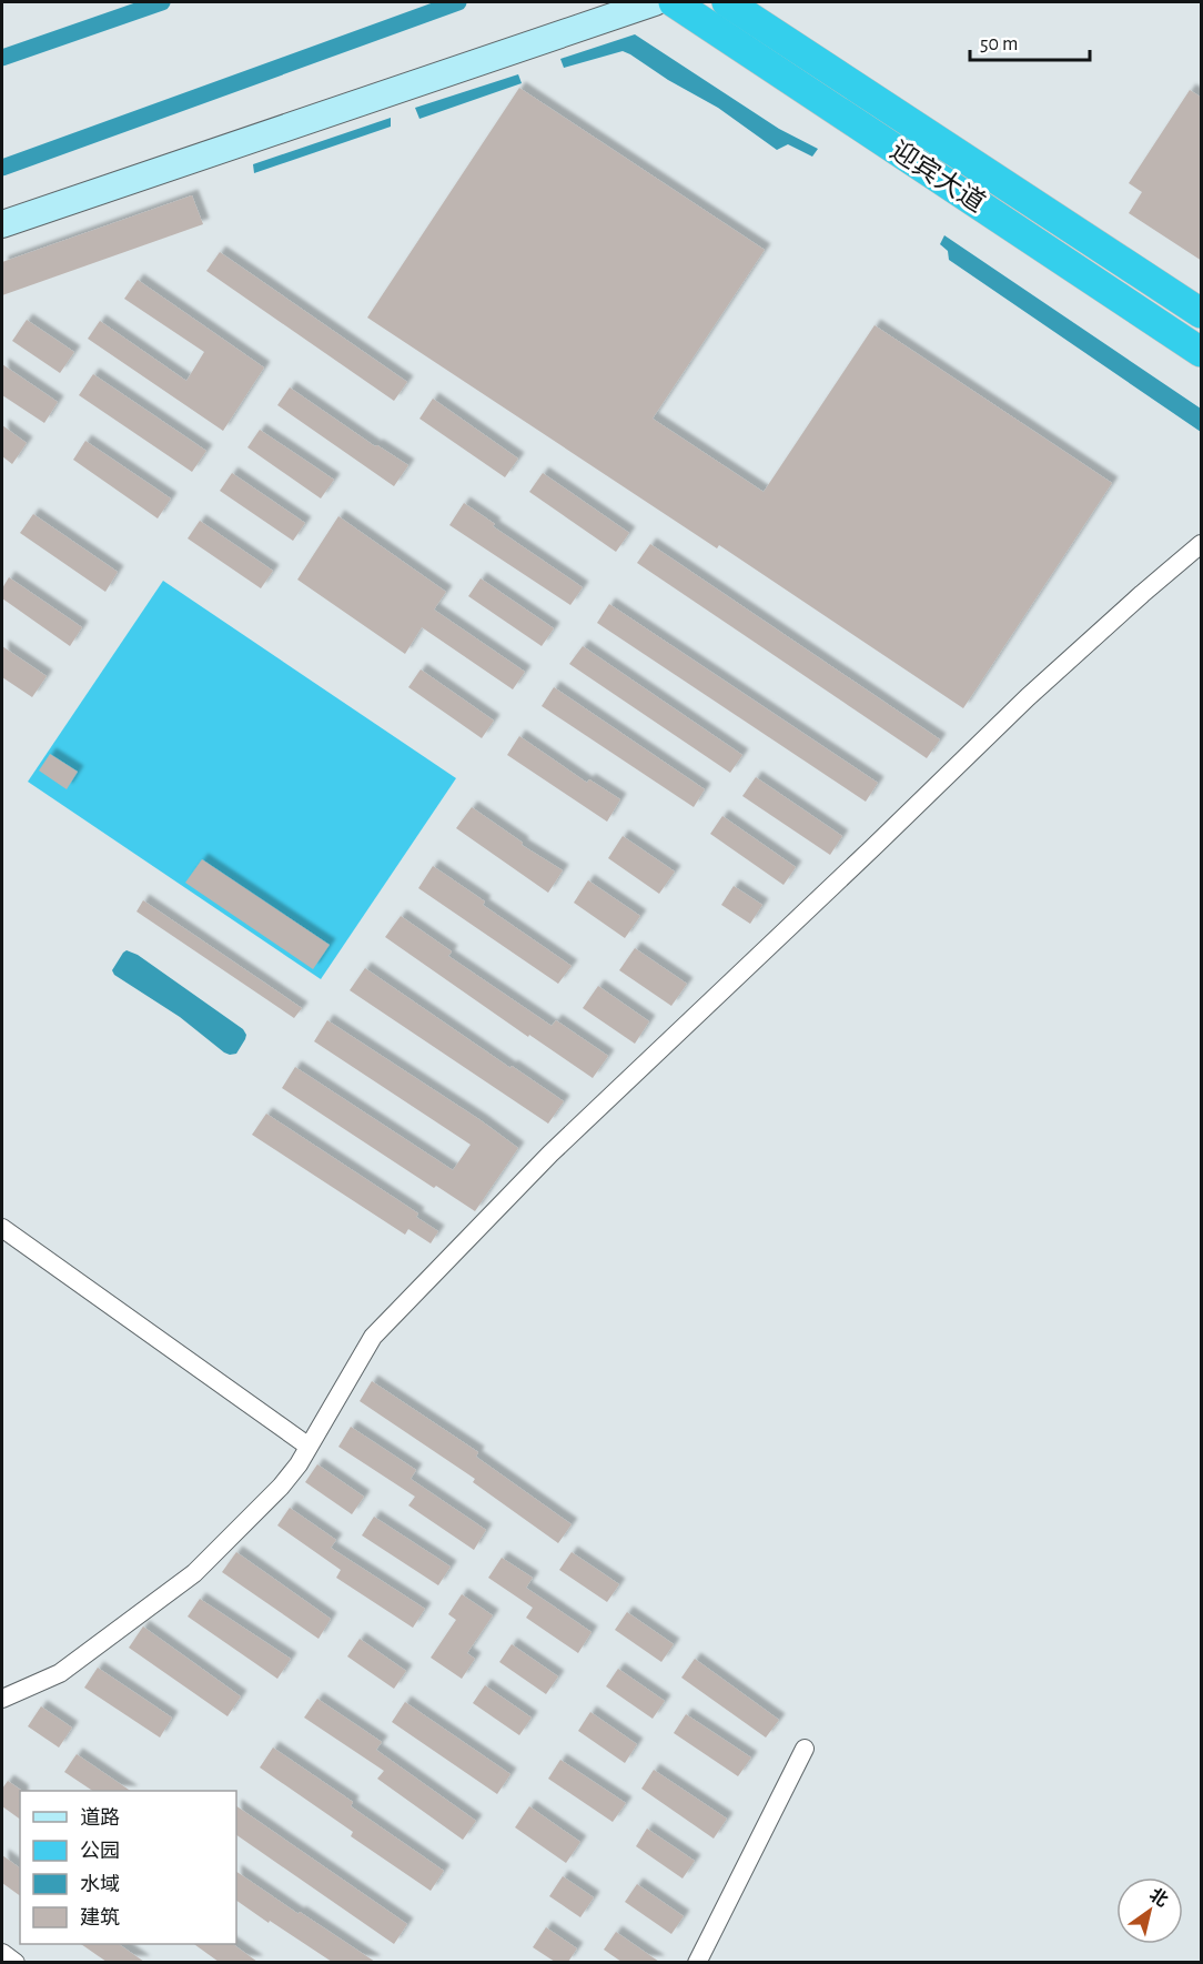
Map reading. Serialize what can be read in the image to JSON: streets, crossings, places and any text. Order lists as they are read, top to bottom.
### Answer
{
  "streets": {
    "highway": ["迎宾大道"]
  },
  "legend": [
    "道路",
    "公园",
    "水域",
    "建筑"
  ],
  "scale_bar": "50 m",
  "north": "top right"
}
